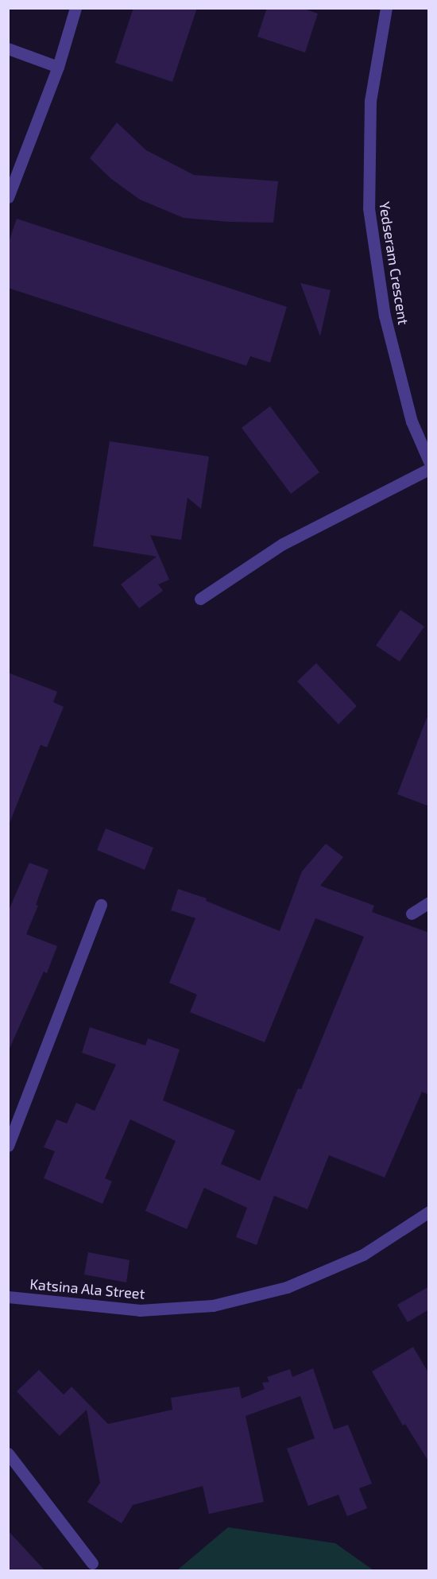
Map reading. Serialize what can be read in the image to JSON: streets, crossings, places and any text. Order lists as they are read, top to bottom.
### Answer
{
  "streets": {
    "street": ["Yedseram Crescent", "Katsina Ala Street"]
  }
}
